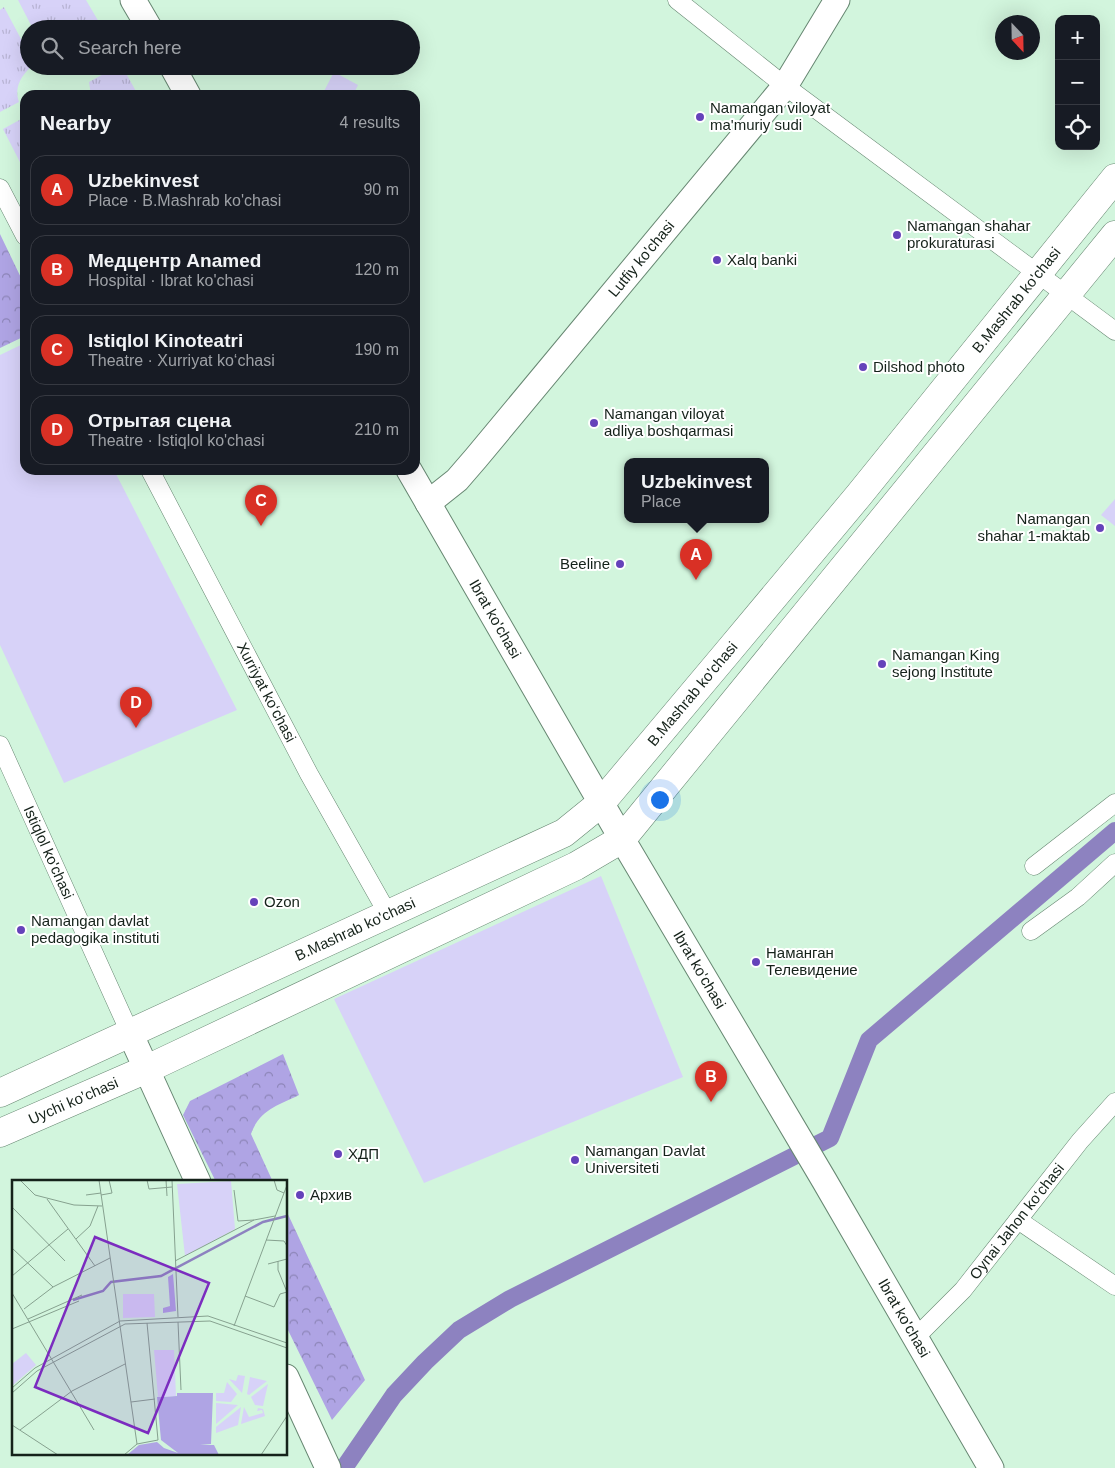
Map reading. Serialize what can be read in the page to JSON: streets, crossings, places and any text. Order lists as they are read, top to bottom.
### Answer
{
  "streets": {
    "main road": [
      "Lutfiy ko'chasi",
      "B.Mashrab ko'chasi",
      "Ibrat ko'chasi",
      "Istiqlol ko'chasi",
      "Uychi ko’chasi"
    ],
    "street": ["Xurriyat ko‘chasi", "Oynai Jahon ko‘chasi"]
  },
  "crossings": [
    ["Lutfiy ko'chasi", "Ibrat ko'chasi"],
    ["B.Mashrab ko'chasi", "Ibrat ko'chasi"],
    ["B.Mashrab ko'chasi", "Xurriyat ko‘chasi"],
    ["B.Mashrab ko'chasi", "Istiqlol ko'chasi"],
    ["Ibrat ko'chasi", "Oynai Jahon ko‘chasi"],
    ["Istiqlol ko'chasi", "Uychi ko’chasi"]
  ],
  "places": [
    "Namangan viloyat ma'muriy sudi",
    "Namangan shahar prokuraturasi",
    "Xalq banki",
    "Dilshod photo",
    "Namangan viloyat adliya boshqarmasi",
    "Namangan shahar 1-maktab",
    "Beeline",
    "Namangan King sejong Institute",
    "Ozon",
    "Namangan davlat pedagogika instituti",
    "Наманган Телевидение",
    "ХДП",
    "Namangan Davlat Universiteti",
    "Архив"
  ],
  "north": "bottom",
  "page": {
    "map_buttons": ["+", "−"],
    "search": "Search here",
    "heading": ["Nearby", "4 results"],
    "list": [
      {
        "mark": "A",
        "name": "Uzbekinvest",
        "note": "Place · B.Mashrab ko'chasi",
        "value": "90 m"
      },
      {
        "mark": "B",
        "name": "Медцентр Anamed",
        "note": "Hospital · Ibrat ko'chasi",
        "value": "120 m"
      },
      {
        "mark": "C",
        "name": "Istiqlol Kinoteatri",
        "note": "Theatre · Xurriyat ko‘chasi",
        "value": "190 m"
      },
      {
        "mark": "D",
        "name": "Отрытая сцена",
        "note": "Theatre · Istiqlol ko'chasi",
        "value": "210 m"
      }
    ],
    "popup": ["Uzbekinvest", "Place"],
    "pins": [
      "C",
      "A",
      "D",
      "B"
    ]
  }
}
